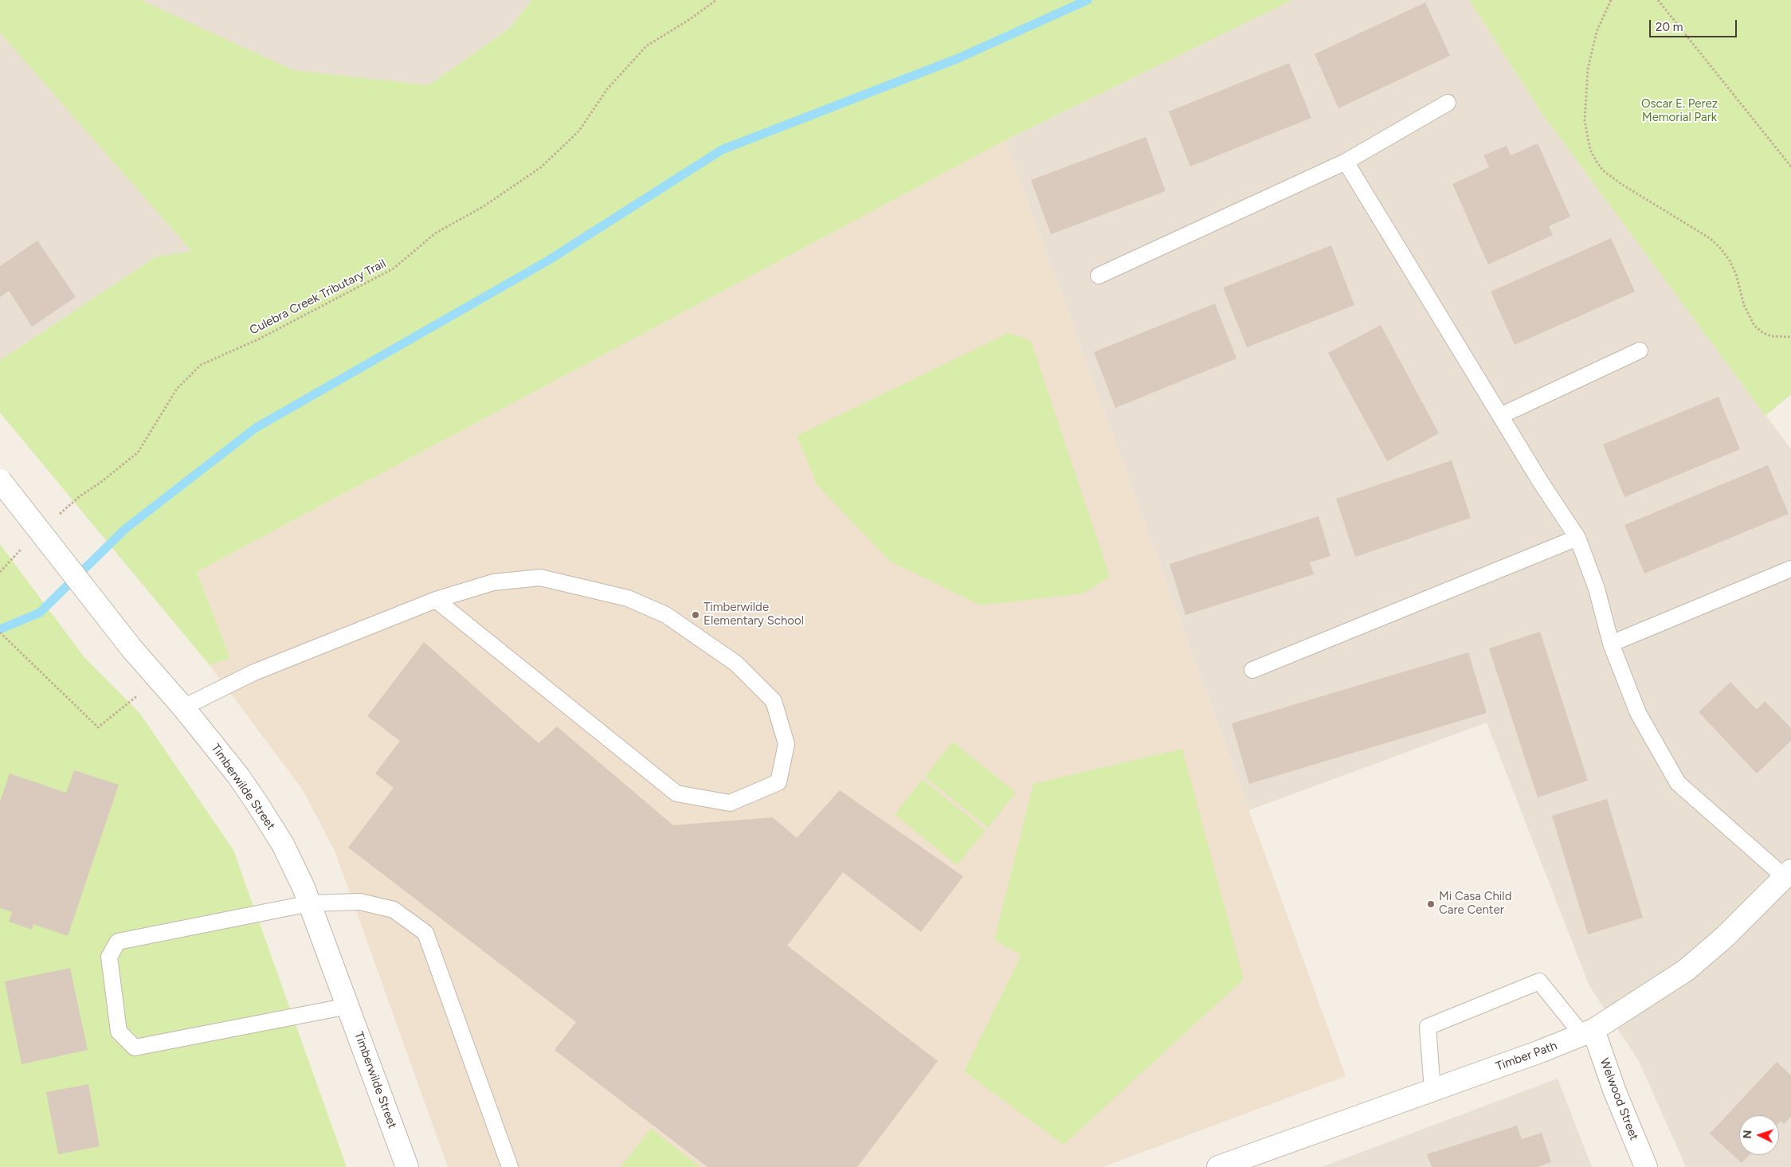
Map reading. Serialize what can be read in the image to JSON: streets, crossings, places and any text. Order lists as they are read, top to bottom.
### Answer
{
  "streets": {
    "street": ["Timberwilde Street", "Timber Path", "Welwood Street"],
    "path": ["Culebra Creek Tributary Trail"]
  },
  "crossings": [
    ["Timber Path", "Welwood Street"]
  ],
  "parks": ["Oscar E. Perez Memorial Park"],
  "places": ["Timberwilde Elementary School", "Mi Casa Child Care Center"],
  "scale_bar": "20 m",
  "north": "left"
}
